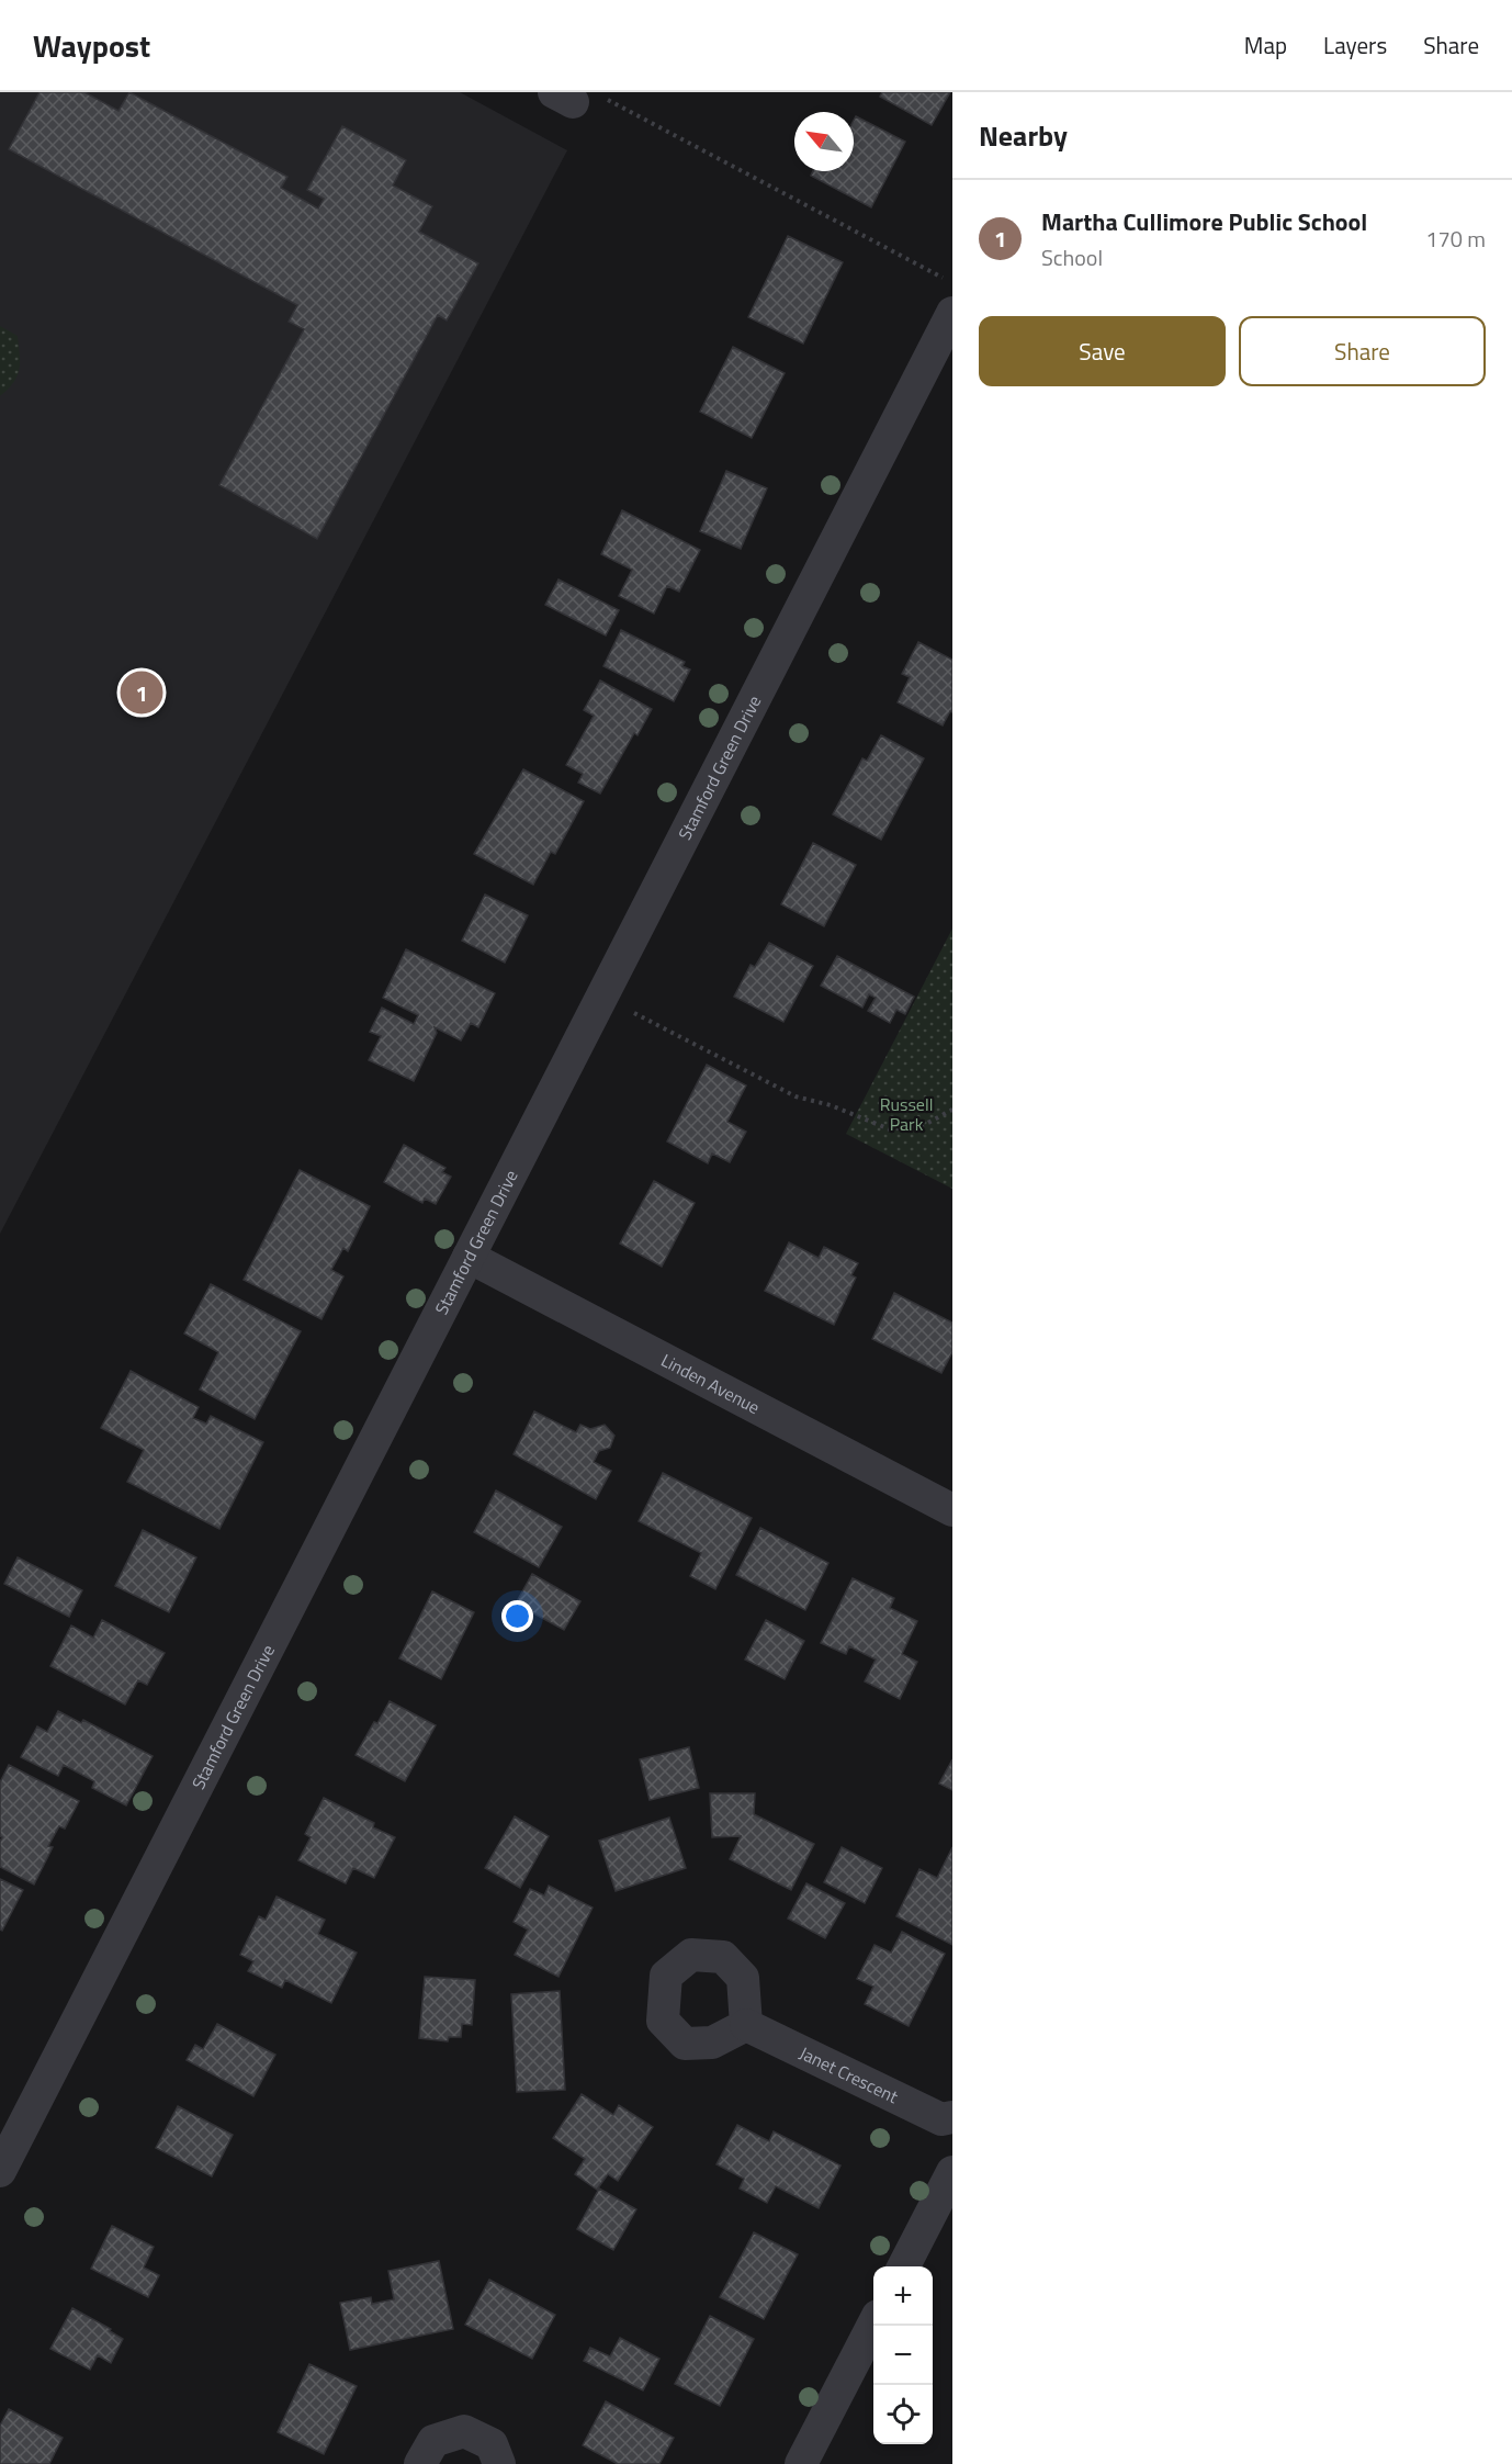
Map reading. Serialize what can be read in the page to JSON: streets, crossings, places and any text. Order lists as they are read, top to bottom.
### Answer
{
  "streets": {
    "street": ["Stamford Green Drive", "Linden Avenue", "Janet Crescent"]
  },
  "crossings": [
    ["Stamford Green Drive", "Linden Avenue"]
  ],
  "parks": ["Russell Park"],
  "north": "top left",
  "page": {
    "header": "Waypost",
    "nav": ["Map", "Layers", "Share"],
    "heading": "Nearby",
    "list": [
      {
        "mark": "1",
        "name": "Martha Cullimore Public School",
        "note": "School",
        "value": "170 m"
      }
    ],
    "buttons": ["Save", "Share"],
    "pins": "1",
    "map_buttons": ["+", "−"]
  }
}
